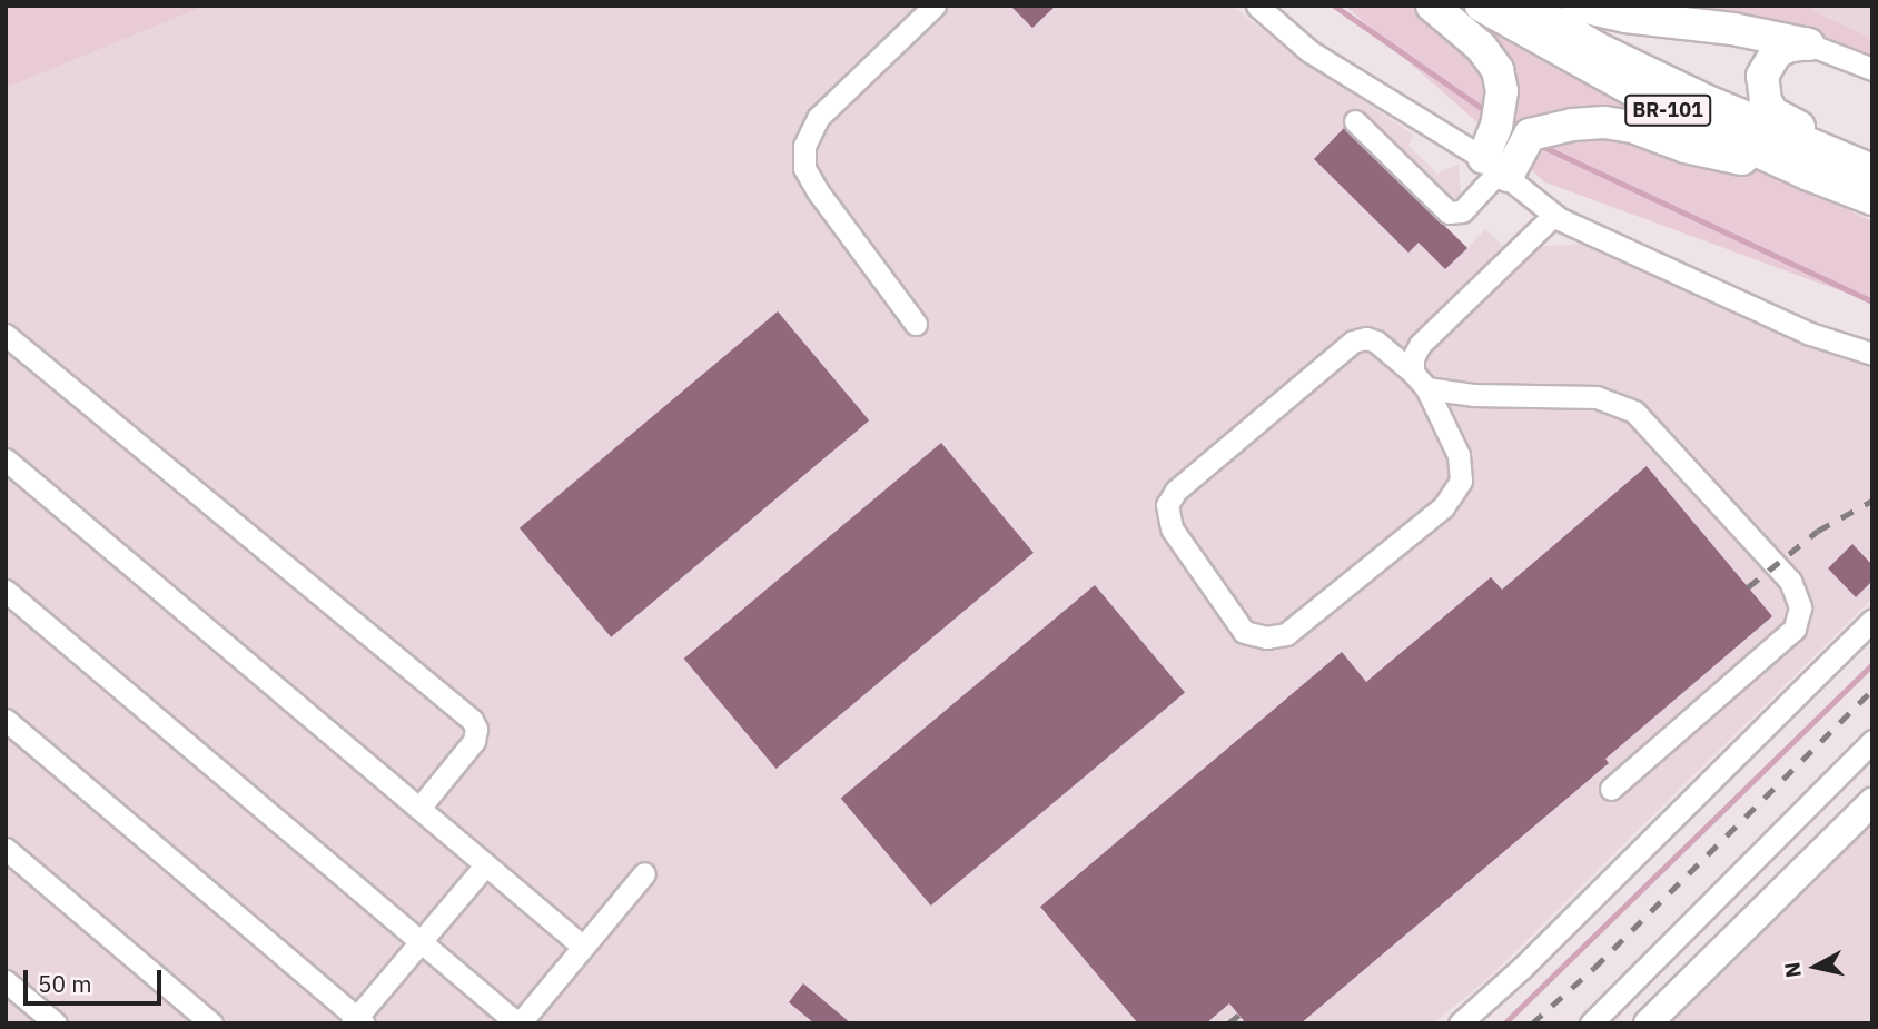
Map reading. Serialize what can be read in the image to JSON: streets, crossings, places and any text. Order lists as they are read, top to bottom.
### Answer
{
  "streets": {
    "highway": ["BR-101"]
  },
  "scale_bar": "50 m",
  "north": "left"
}
